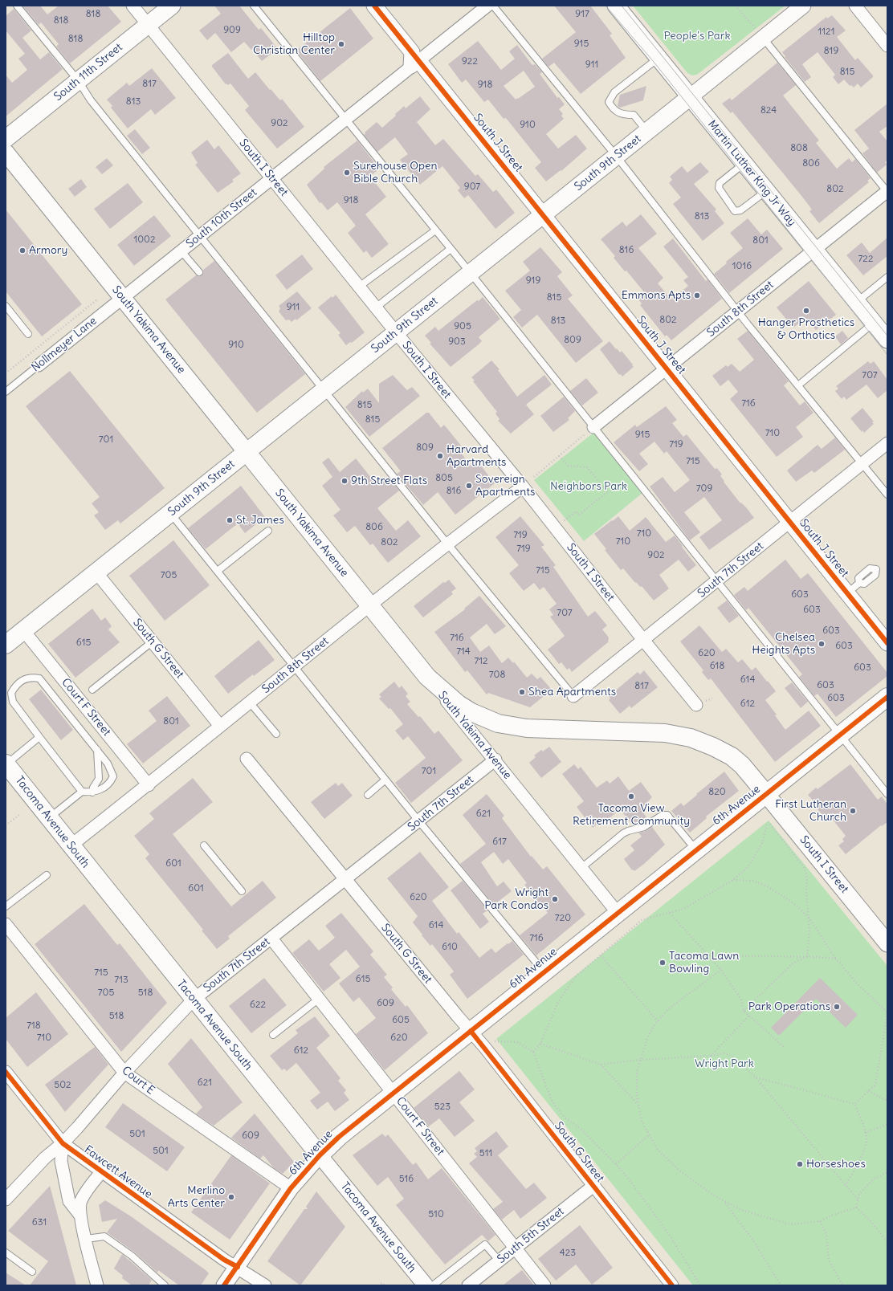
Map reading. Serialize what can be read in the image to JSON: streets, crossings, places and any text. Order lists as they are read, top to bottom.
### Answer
{
  "streets": {
    "main road": [
      "South 11th Street",
      "South 9th Street",
      "South I Street",
      "Martin Luther King Jr Way",
      "South Yakima Avenue",
      "6th Avenue",
      "Tacoma Avenue South"
    ],
    "street": [
      "South J Street",
      "South 10th Street",
      "South 8th Street",
      "Nollmeyer Lane",
      "South 7th Street",
      "South G Street",
      "Court F Street",
      "Court E",
      "Fawcett Avenue",
      "South 5th Street"
    ]
  },
  "crossings": [
    ["South 11th Street", "South I Street"],
    ["South J Street", "South 9th Street"],
    ["South J Street", "South 10th Street"],
    ["South J Street", "South 8th Street"],
    ["South J Street", "South 7th Street"],
    ["South 9th Street", "South I Street"],
    ["South 9th Street", "Martin Luther King Jr Way"],
    ["South 9th Street", "South Yakima Avenue"],
    ["South 9th Street", "South G Street"],
    ["South 9th Street", "Court F Street"],
    ["South I Street", "South 10th Street"],
    ["South I Street", "South 8th Street"],
    ["South I Street", "South Yakima Avenue"],
    ["South I Street", "South 7th Street"],
    ["South I Street", "6th Avenue"],
    ["Martin Luther King Jr Way", "South 8th Street"],
    ["South 10th Street", "South Yakima Avenue"],
    ["South 10th Street", "Nollmeyer Lane"],
    ["South 8th Street", "South Yakima Avenue"],
    ["South 8th Street", "South G Street"],
    ["South 8th Street", "Court F Street"],
    ["South 8th Street", "Tacoma Avenue South"],
    ["South Yakima Avenue", "Nollmeyer Lane"],
    ["South Yakima Avenue", "South 7th Street"],
    ["South Yakima Avenue", "6th Avenue"],
    ["South 7th Street", "South G Street"],
    ["South 7th Street", "Court F Street"],
    ["South 7th Street", "Tacoma Avenue South"],
    ["South 7th Street", "Court E"],
    ["South 7th Street", "Fawcett Avenue"],
    ["South G Street", "6th Avenue"],
    ["South G Street", "South 5th Street"],
    ["Court F Street", "6th Avenue"],
    ["Court F Street", "South 5th Street"],
    ["6th Avenue", "Tacoma Avenue South"],
    ["6th Avenue", "Court E"],
    ["6th Avenue", "Fawcett Avenue"]
  ],
  "parks": ["People's Park", "Neighbors Park", "Wright Park"],
  "places": [
    "Hilltop Christian Center",
    "Surehouse Open Bible Church",
    "Armory",
    "Emmons Apts",
    "Hanger Prosthetics & Orthotics",
    "Harvard Apartments",
    "9th Street Flats",
    "Sovereign Apartments",
    "St. James",
    "Chelsea Heights Apts",
    "Shea Apartments",
    "Tacoma View Retirement Community",
    "First Lutheran Church",
    "Wright Park Condos",
    "Tacoma Lawn Bowling",
    "Park Operations",
    "Horseshoes",
    "Merlino Arts Center"
  ],
  "house_numbers": [
    "818",
    "917",
    "818",
    "909",
    "1121",
    "818",
    "915",
    "819",
    "922",
    "911",
    "815",
    "817",
    "918",
    "813",
    "824",
    "902",
    "910",
    "808",
    "806",
    "907",
    "802",
    "918",
    "813",
    "1002",
    "801",
    "816",
    "722",
    "1016",
    "919",
    "815",
    "911",
    "802",
    "813",
    "905",
    "809",
    "903",
    "910",
    "707",
    "716",
    "815",
    "815",
    "710",
    "915",
    "701",
    "719",
    "809",
    "715",
    "805",
    "709",
    "816",
    "806",
    "710",
    "719",
    "710",
    "802",
    "719",
    "902",
    "715",
    "705",
    "603",
    "603",
    "707",
    "603",
    "716",
    "615",
    "603",
    "714",
    "620",
    "712",
    "618",
    "603",
    "708",
    "614",
    "603",
    "817",
    "603",
    "612",
    "801",
    "701",
    "820",
    "621",
    "617",
    "601",
    "601",
    "620",
    "720",
    "614",
    "716",
    "610",
    "715",
    "615",
    "713",
    "705",
    "518",
    "609",
    "622",
    "518",
    "605",
    "718",
    "710",
    "620",
    "612",
    "621",
    "502",
    "523",
    "501",
    "609",
    "501",
    "511",
    "516",
    "510",
    "631",
    "423"
  ]
}
